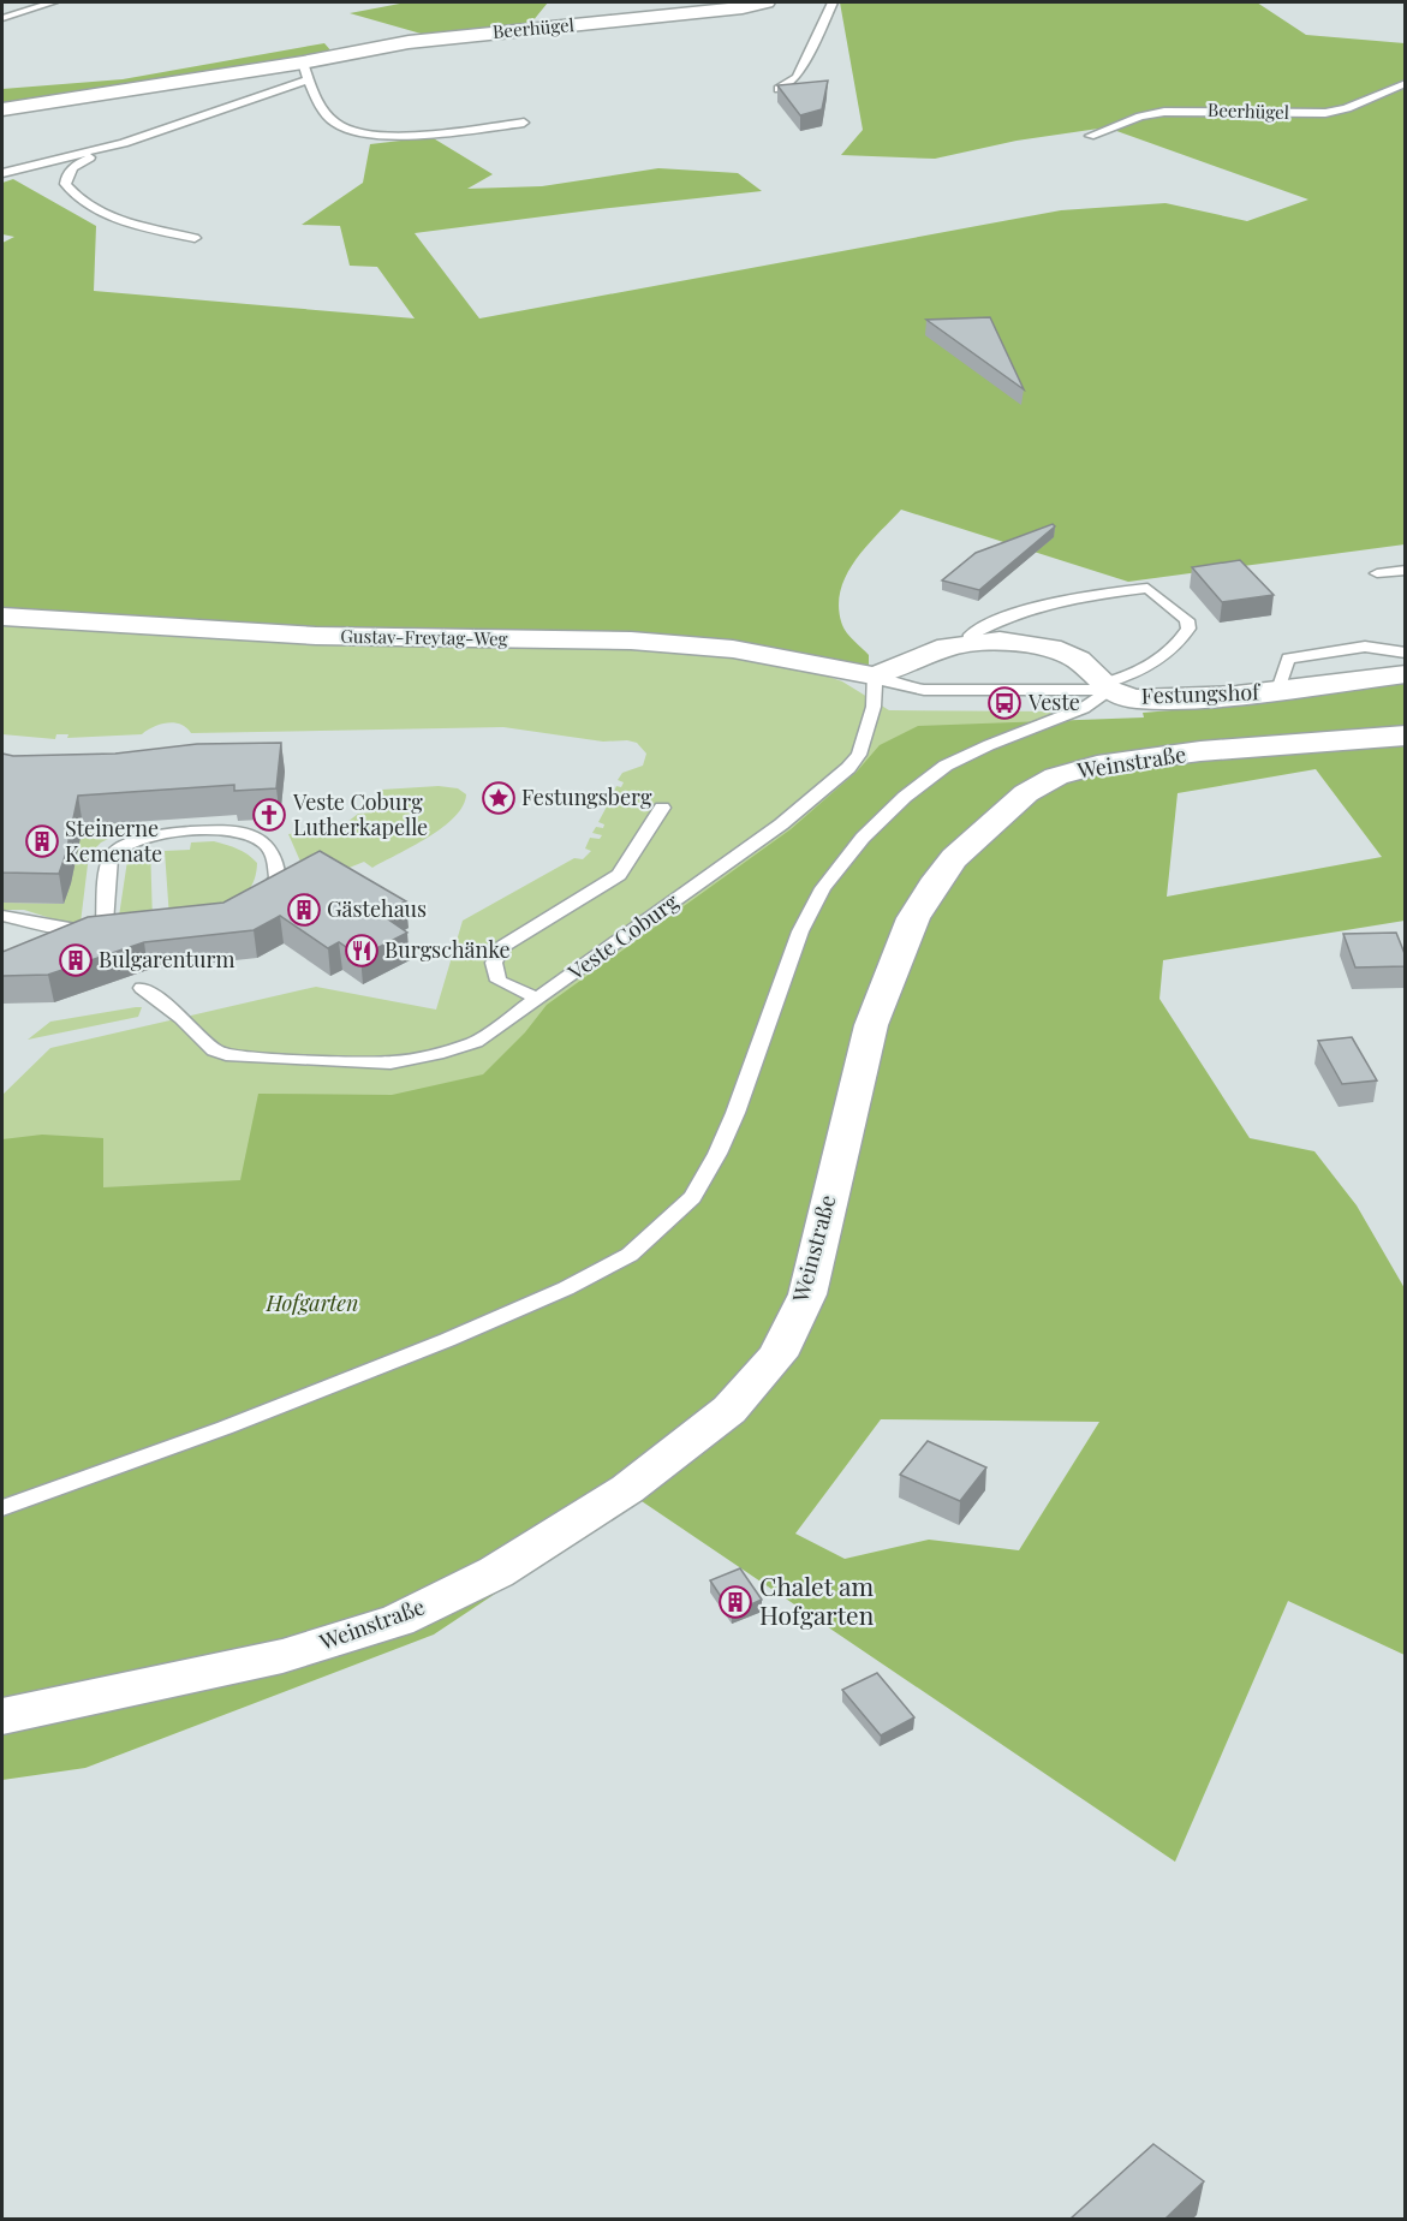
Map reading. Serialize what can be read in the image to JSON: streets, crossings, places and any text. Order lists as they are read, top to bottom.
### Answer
{
  "streets": {
    "street": [
      "Beerhügel",
      "Gustav-Freytag-Weg",
      "Festungshof",
      "Weinstraße"
    ],
    "lane": ["Veste Coburg"]
  },
  "crossings": [
    ["Gustav-Freytag-Weg", "Veste Coburg"]
  ],
  "parks": ["Hofgarten"],
  "places": {
    "bus stop": ["Veste"],
    "place": ["Festungsberg"],
    "church": ["Veste Coburg Lutherkapelle"],
    "building": [
      "Steinerne Kemenate",
      "Gästehaus",
      "Bulgarenturm",
      "Chalet am Hofgarten"
    ],
    "restaurant": ["Burgschänke"]
  }
}
